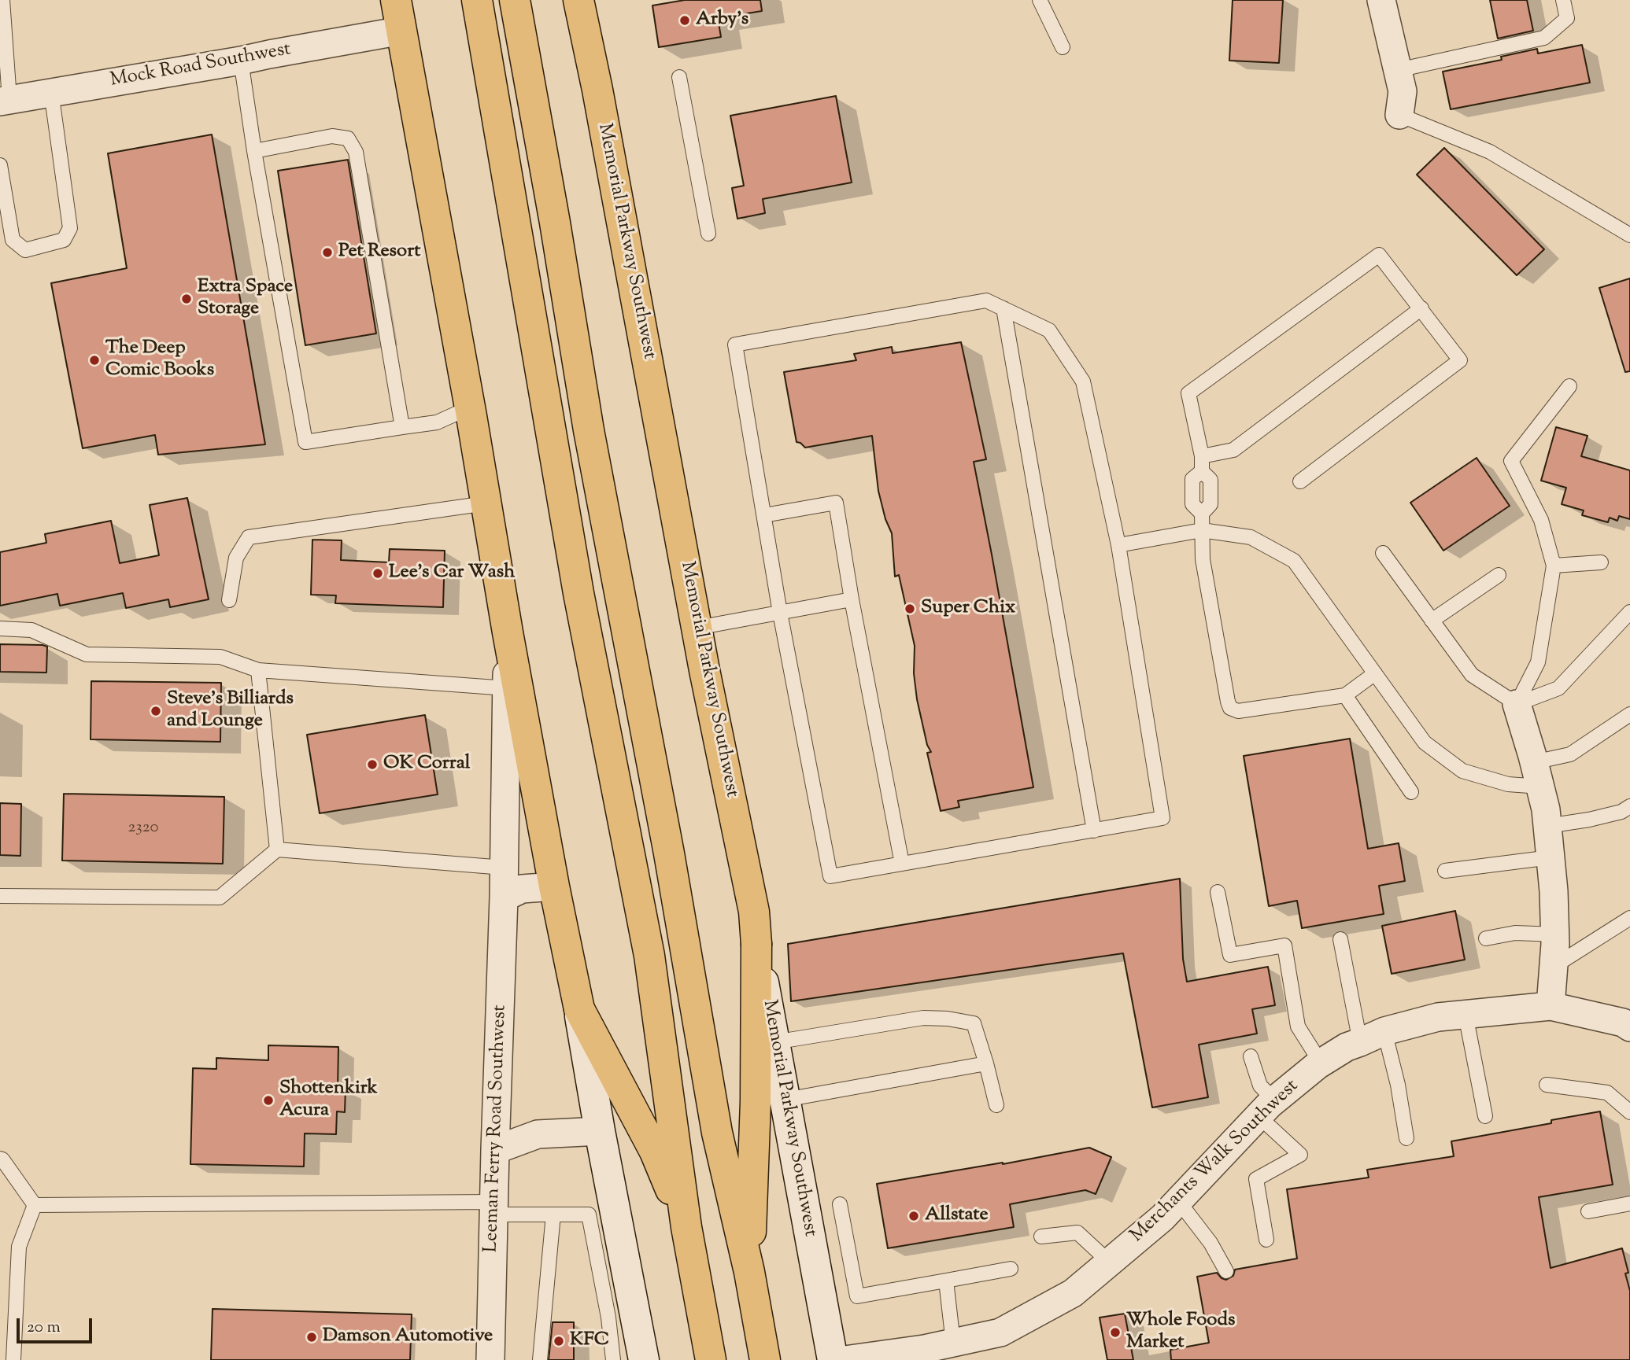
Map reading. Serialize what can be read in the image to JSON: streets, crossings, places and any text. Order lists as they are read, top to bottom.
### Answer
{
  "streets": {
    "main road": ["Memorial Parkway Southwest"],
    "street": ["Mock Road Southwest", "Leeman Ferry Road Southwest", "Merchants Walk Southwest"]
  },
  "places": [
    "Arby's",
    "Pet Resort",
    "Extra Space Storage",
    "The Deep Comic Books",
    "Lee's Car Wash",
    "Super Chix",
    "Steve's Billiards and Lounge",
    "OK Corral",
    "Shottenkirk Acura",
    "Allstate",
    "Whole Foods Market",
    "Damson Automotive",
    "KFC"
  ],
  "house_numbers": ["2320"],
  "scale_bar": "20 m"
}
